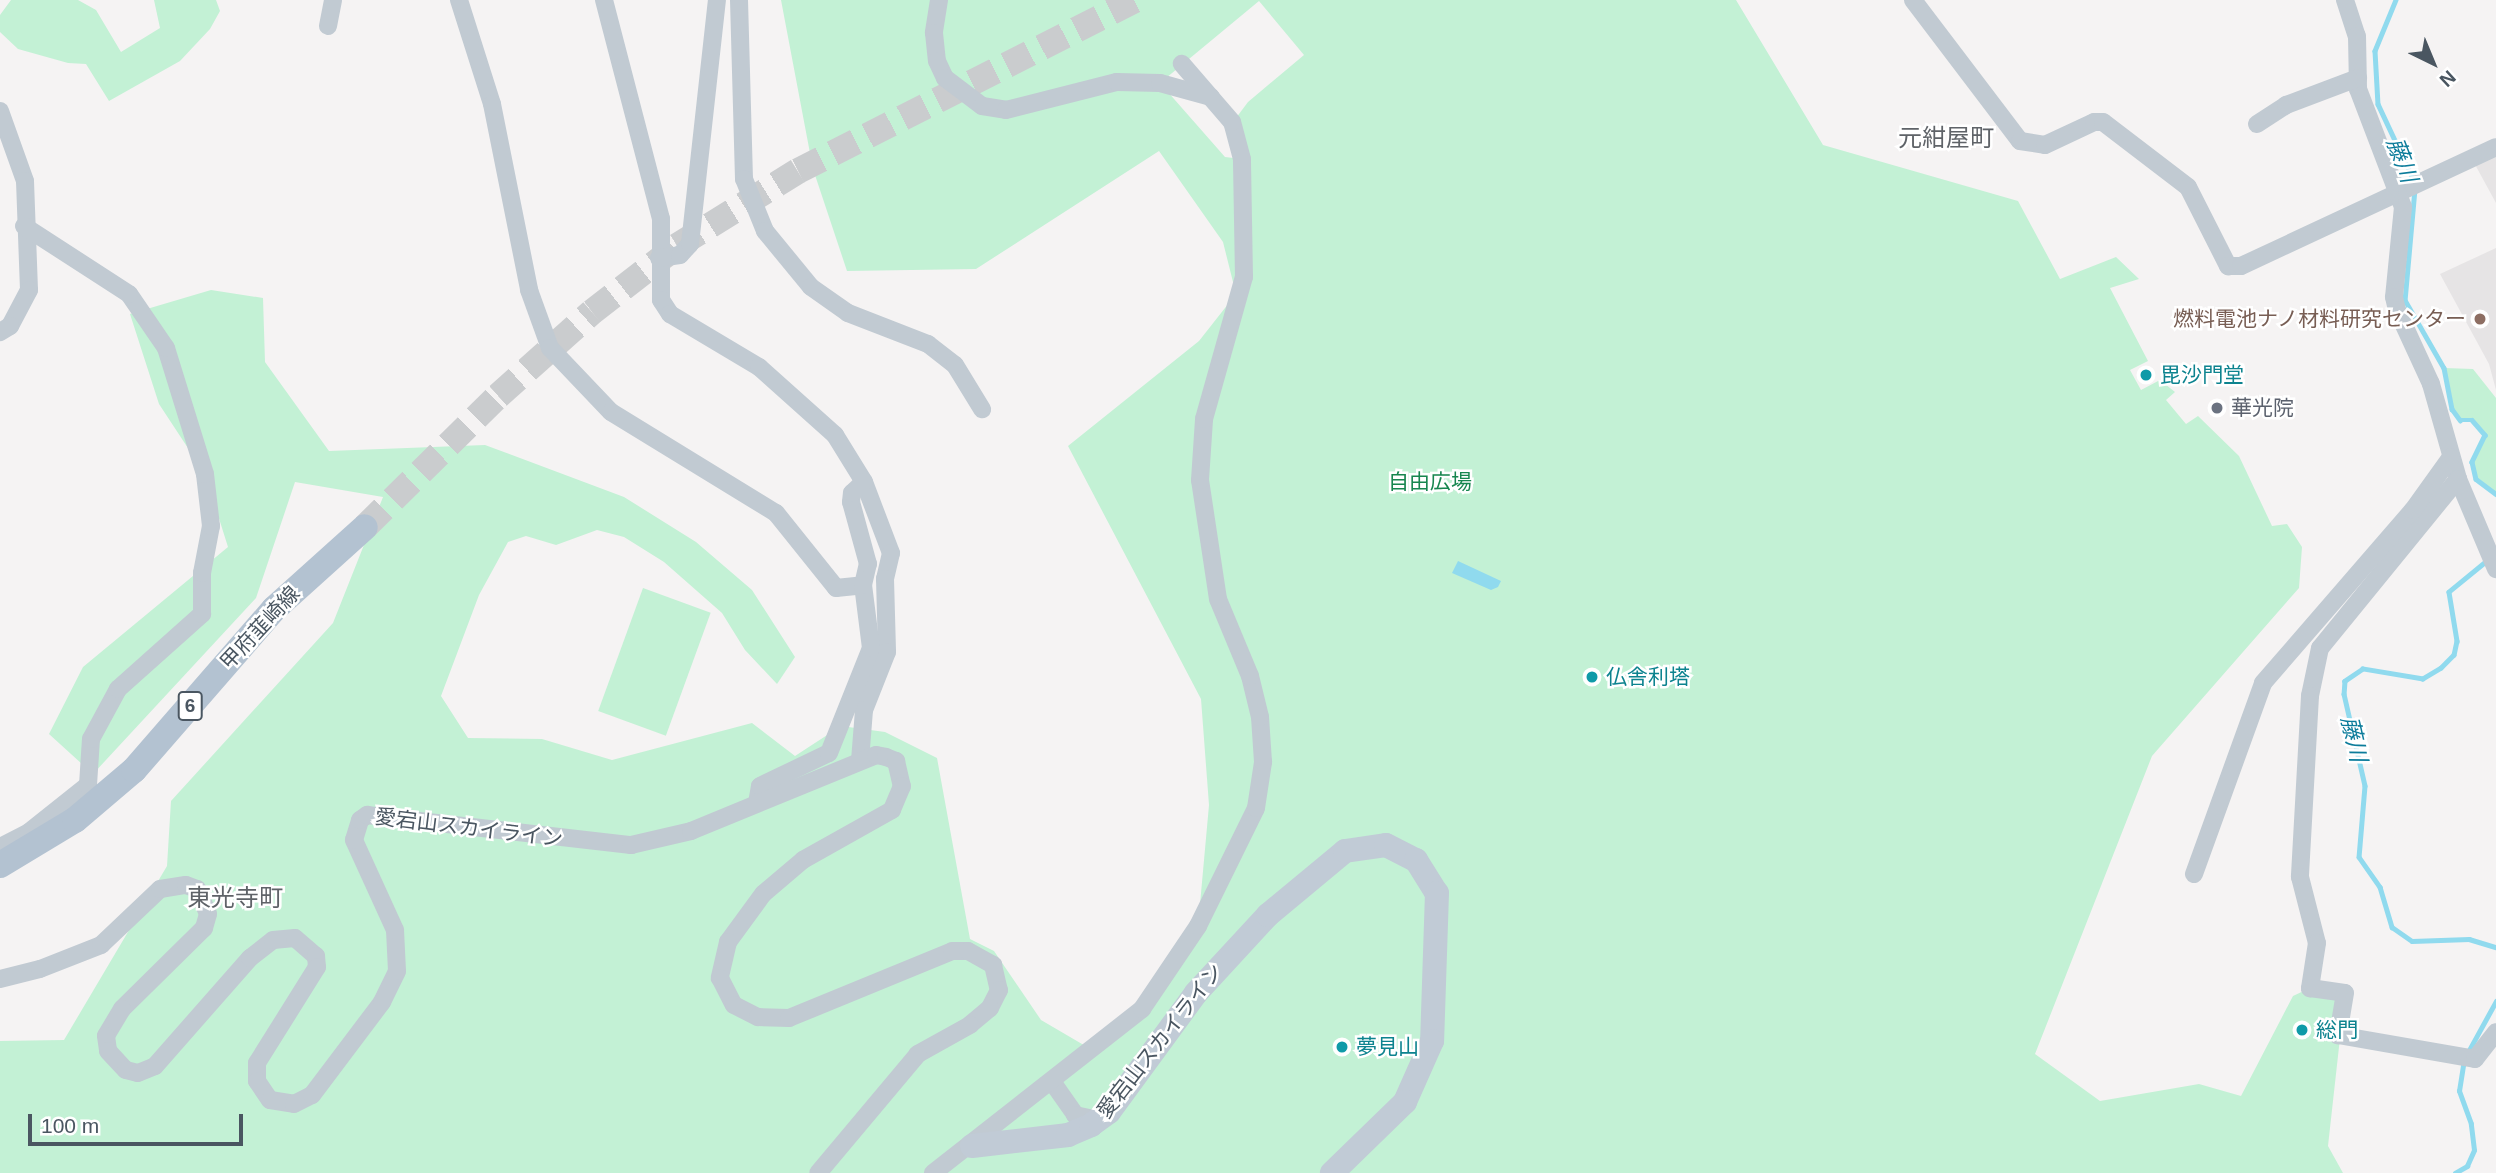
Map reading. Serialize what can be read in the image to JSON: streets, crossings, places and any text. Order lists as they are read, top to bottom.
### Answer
{
  "streets": {
    "main road": ["甲府韮崎線", "6", "愛宕山スカイライン"]
  },
  "districts": ["元紺屋町", "東光寺町"],
  "water": ["藤川"],
  "parks": ["自由広場"],
  "places": [
    "燃料電池ナノ材料研究センター",
    "毘沙門堂",
    "華光院",
    "仏舎利塔",
    "総門",
    "夢見山"
  ],
  "scale_bar": "100 m",
  "north": "bottom right"
}
